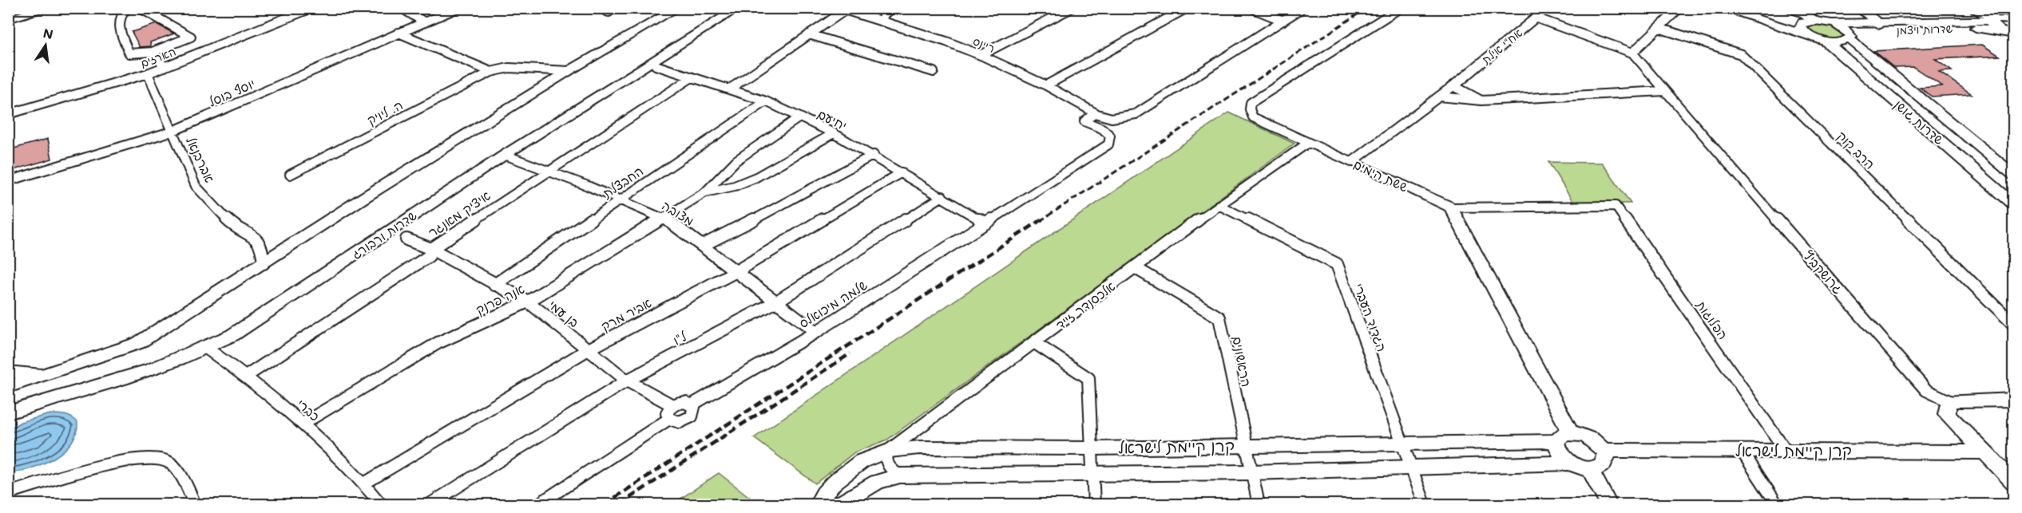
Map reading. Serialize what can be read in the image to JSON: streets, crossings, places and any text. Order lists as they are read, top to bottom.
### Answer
{
  "streets": {
    "street": [
      "שדרות ויצמן",
      "ריינס",
      "אח\"י אילת",
      "הארזים",
      "יוסף בוסל",
      "ה. ליויק",
      "יחיעם",
      "שדרות גושן",
      "הרב קוק",
      "אברבנאל",
      "ששת הימים",
      "החבצלת",
      "מצובה",
      "איציק מאנגר",
      "שדרות ורבורג",
      "גרושקביץ",
      "אנה פרנק",
      "שלמה מיכואלס",
      "אלכסנדר זייד",
      "בן עמי",
      "אביר מרק",
      "הגדוד העברי",
      "הפלוגות",
      "ל\"ו",
      "הראשונים",
      "כברי",
      "קרן קיימת לישראל"
    ]
  },
  "crossings": [
    ["שדרות ויצמן", "שדרות גושן"],
    ["ריינס", "שלמה מיכואלס"],
    ["הארזים", "אברבנאל"],
    ["יוסף בוסל", "אברבנאל"],
    ["יחיעם", "החבצלת"],
    ["יחיעם", "איציק מאנגר"],
    ["יחיעם", "אנה פרנק"],
    ["יחיעם", "שלמה מיכואלס"],
    ["יחיעם", "אביר מרק"],
    ["יחיעם", "ל\"ו"],
    ["ששת הימים", "אלכסנדר זייד"],
    ["ששת הימים", "הפלוגות"],
    ["החבצלת", "מצובה"],
    ["החבצלת", "בן עמי"],
    ["מצובה", "איציק מאנגר"],
    ["מצובה", "שדרות ורבורג"],
    ["מצובה", "אנה פרנק"],
    ["מצובה", "שלמה מיכואלס"],
    ["מצובה", "אביר מרק"],
    ["מצובה", "ל\"ו"],
    ["איציק מאנגר", "בן עמי"],
    ["איציק מאנגר", "כברי"],
    ["שדרות ורבורג", "כברי"],
    ["אנה פרנק", "בן עמי"],
    ["אנה פרנק", "כברי"],
    ["שלמה מיכואלס", "בן עמי"],
    ["אלכסנדר זייד", "הגדוד העברי"],
    ["אלכסנדר זייד", "הראשונים"],
    ["אלכסנדר זייד", "קרן קיימת לישראל"],
    ["בן עמי", "אביר מרק"],
    ["בן עמי", "ל\"ו"],
    ["אביר מרק", "כברי"],
    ["הגדוד העברי", "קרן קיימת לישראל"],
    ["הפלוגות", "קרן קיימת לישראל"],
    ["הראשונים", "קרן קיימת לישראל"]
  ],
  "north": "top"
}
